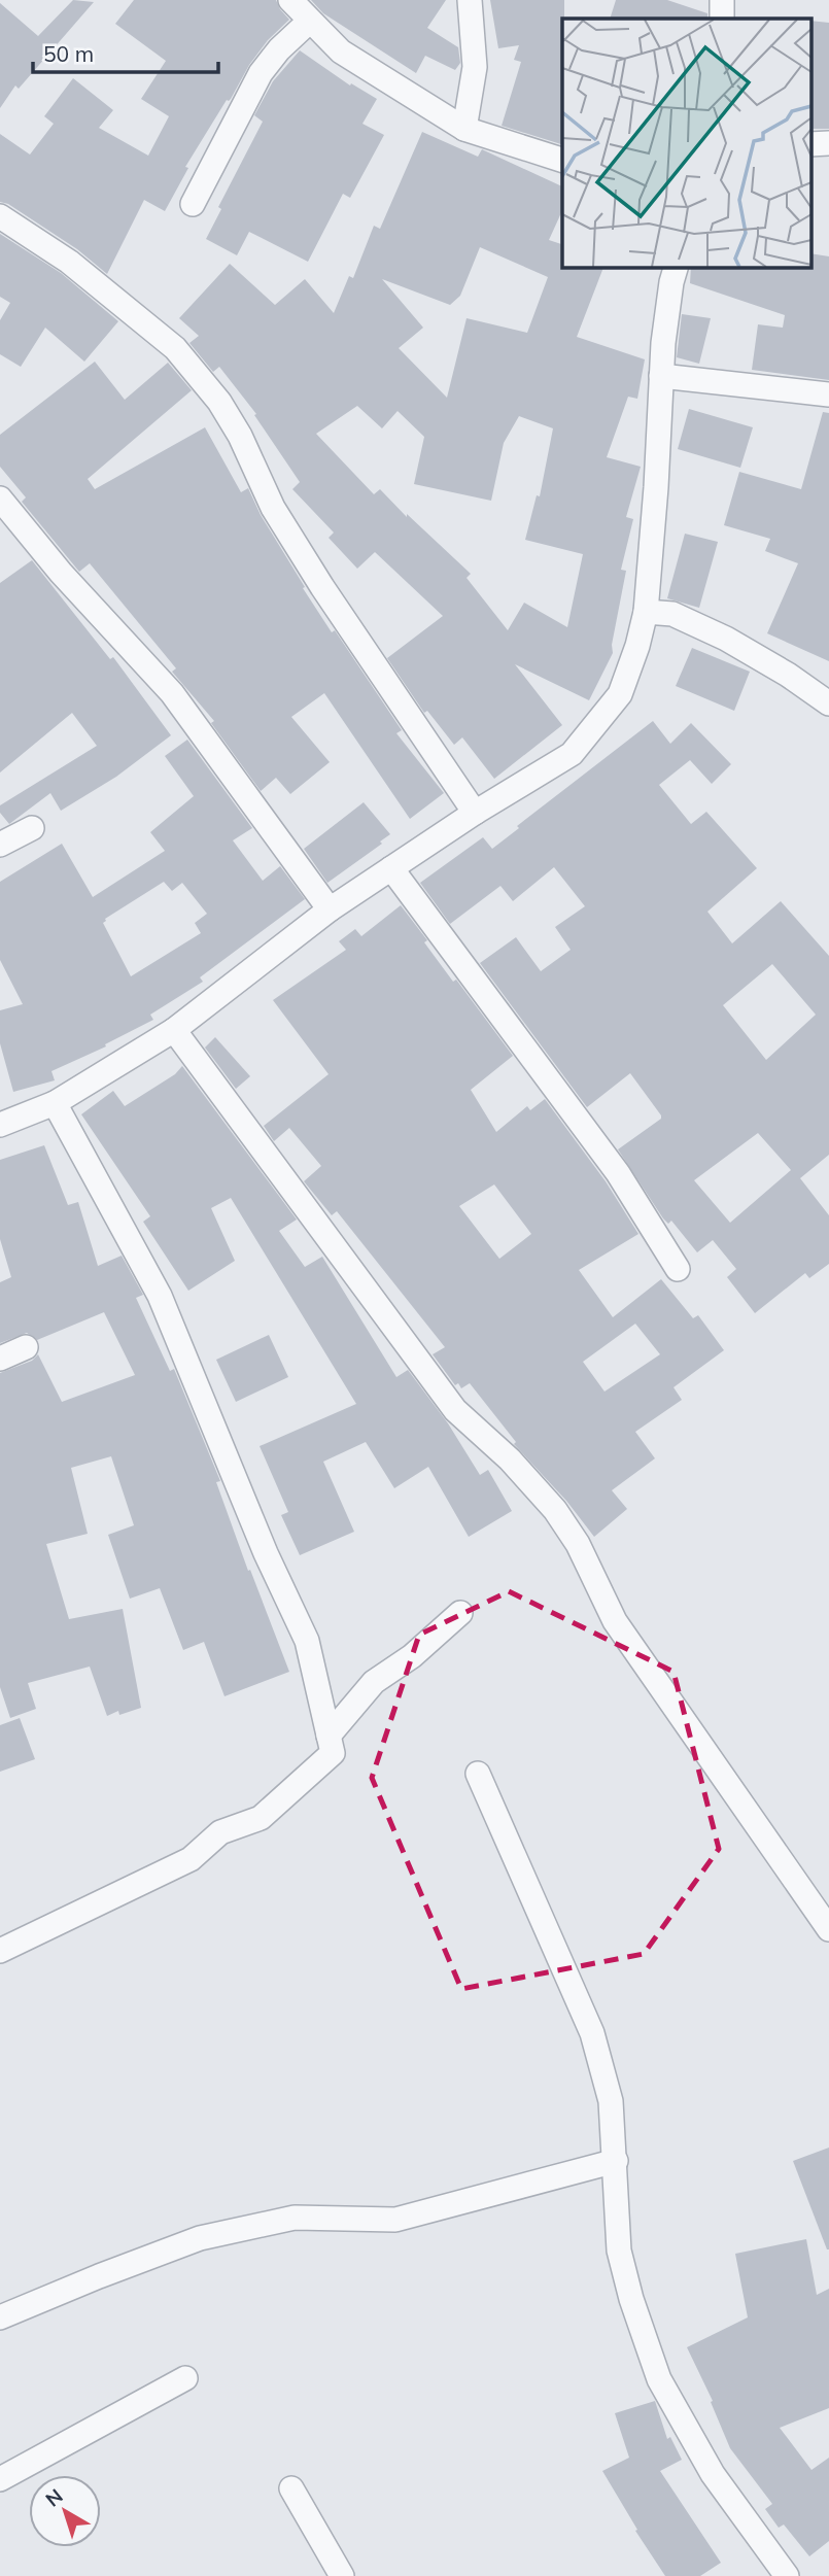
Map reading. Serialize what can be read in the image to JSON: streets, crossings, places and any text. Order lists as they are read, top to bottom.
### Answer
{
  "scale_bar": "50 m",
  "north": "top left"
}
